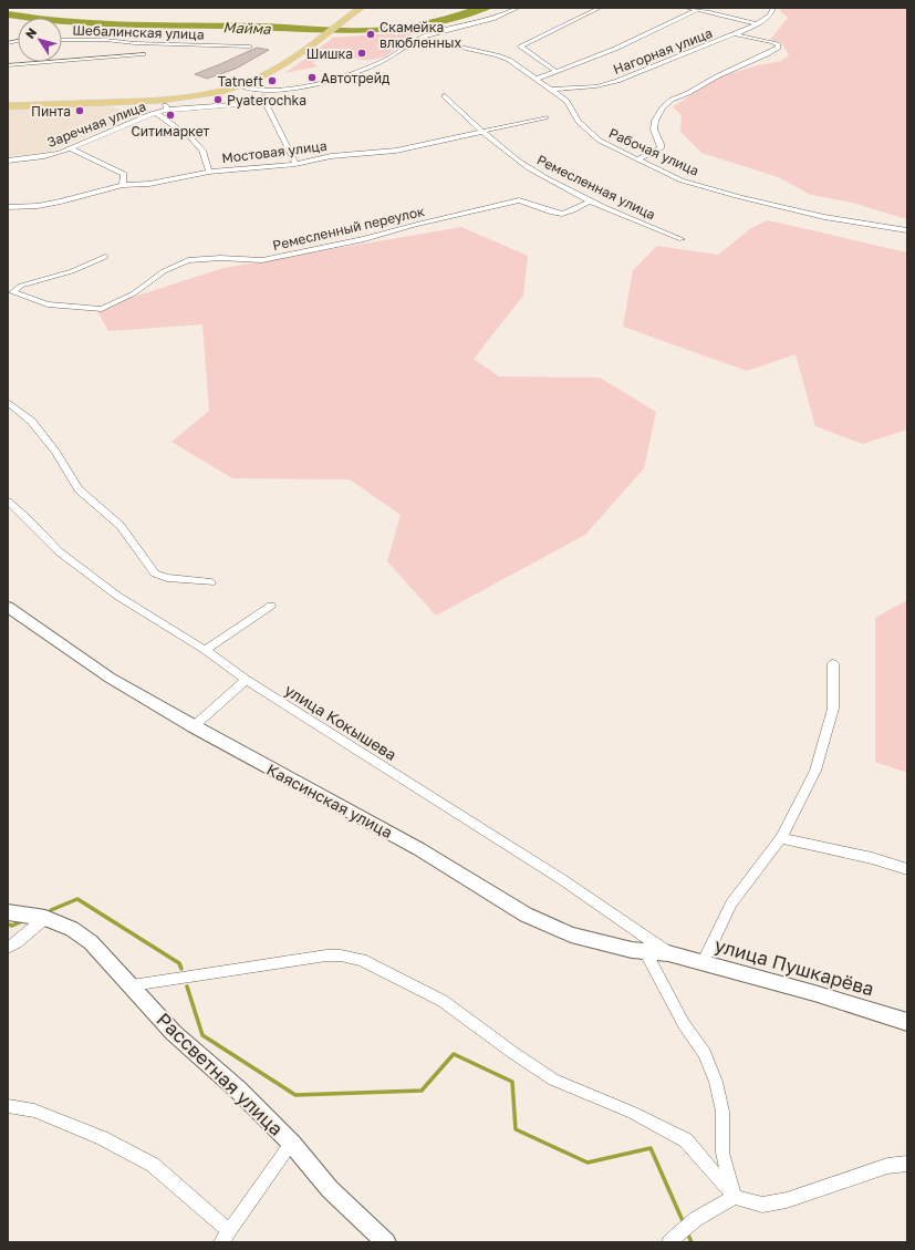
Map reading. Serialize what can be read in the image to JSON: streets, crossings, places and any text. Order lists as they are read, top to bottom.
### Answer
{
  "streets": {
    "street": [
      "Шебалинская улица",
      "Нагорная улица",
      "Заречная улица",
      "Мостовая улица",
      "Рабочая улица",
      "Ремесленная улица",
      "Ремесленный переулок",
      "улица Кокышева",
      "Каясинская улица",
      "улица Пушкарёва",
      "Рассветная улица"
    ]
  },
  "crossings": [
    ["Нагорная улица", "Рабочая улица"],
    ["Мостовая улица", "Ремесленная улица"],
    ["Ремесленная улица", "Ремесленный переулок"],
    ["улица Кокышева", "Каясинская улица"],
    ["улица Кокышева", "улица Пушкарёва"],
    ["Каясинская улица", "улица Пушкарёва"]
  ],
  "water": ["Майма"],
  "places": [
    "Скамейка влюбленных",
    "Шишка",
    "Автотрейд",
    "Tatneft",
    "Pyaterochka",
    "Пинта",
    "Ситимаркет"
  ],
  "north": "top left"
}
